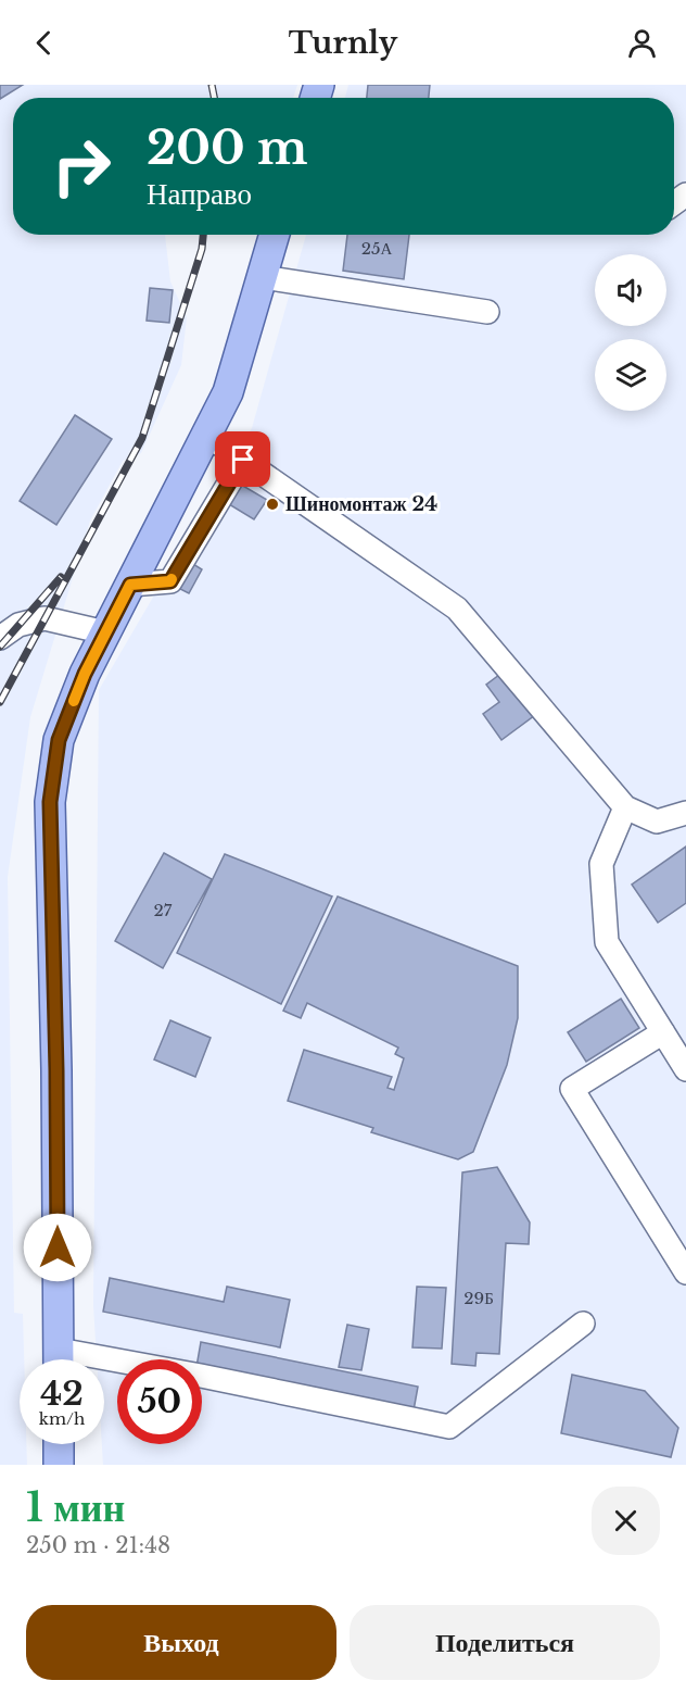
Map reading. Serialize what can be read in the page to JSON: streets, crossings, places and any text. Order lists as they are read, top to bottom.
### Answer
{
  "places": ["Шиномонтаж 24"],
  "house_numbers": ["25А", "27", "29Б"],
  "page": {
    "header": "Turnly",
    "turn": ["200 m", "Направо"],
    "speed": "42 km/h",
    "limit": "50",
    "heading": ["1 мин", "250 m · 21:48"],
    "buttons": ["Выход", "Поделиться"]
  }
}
